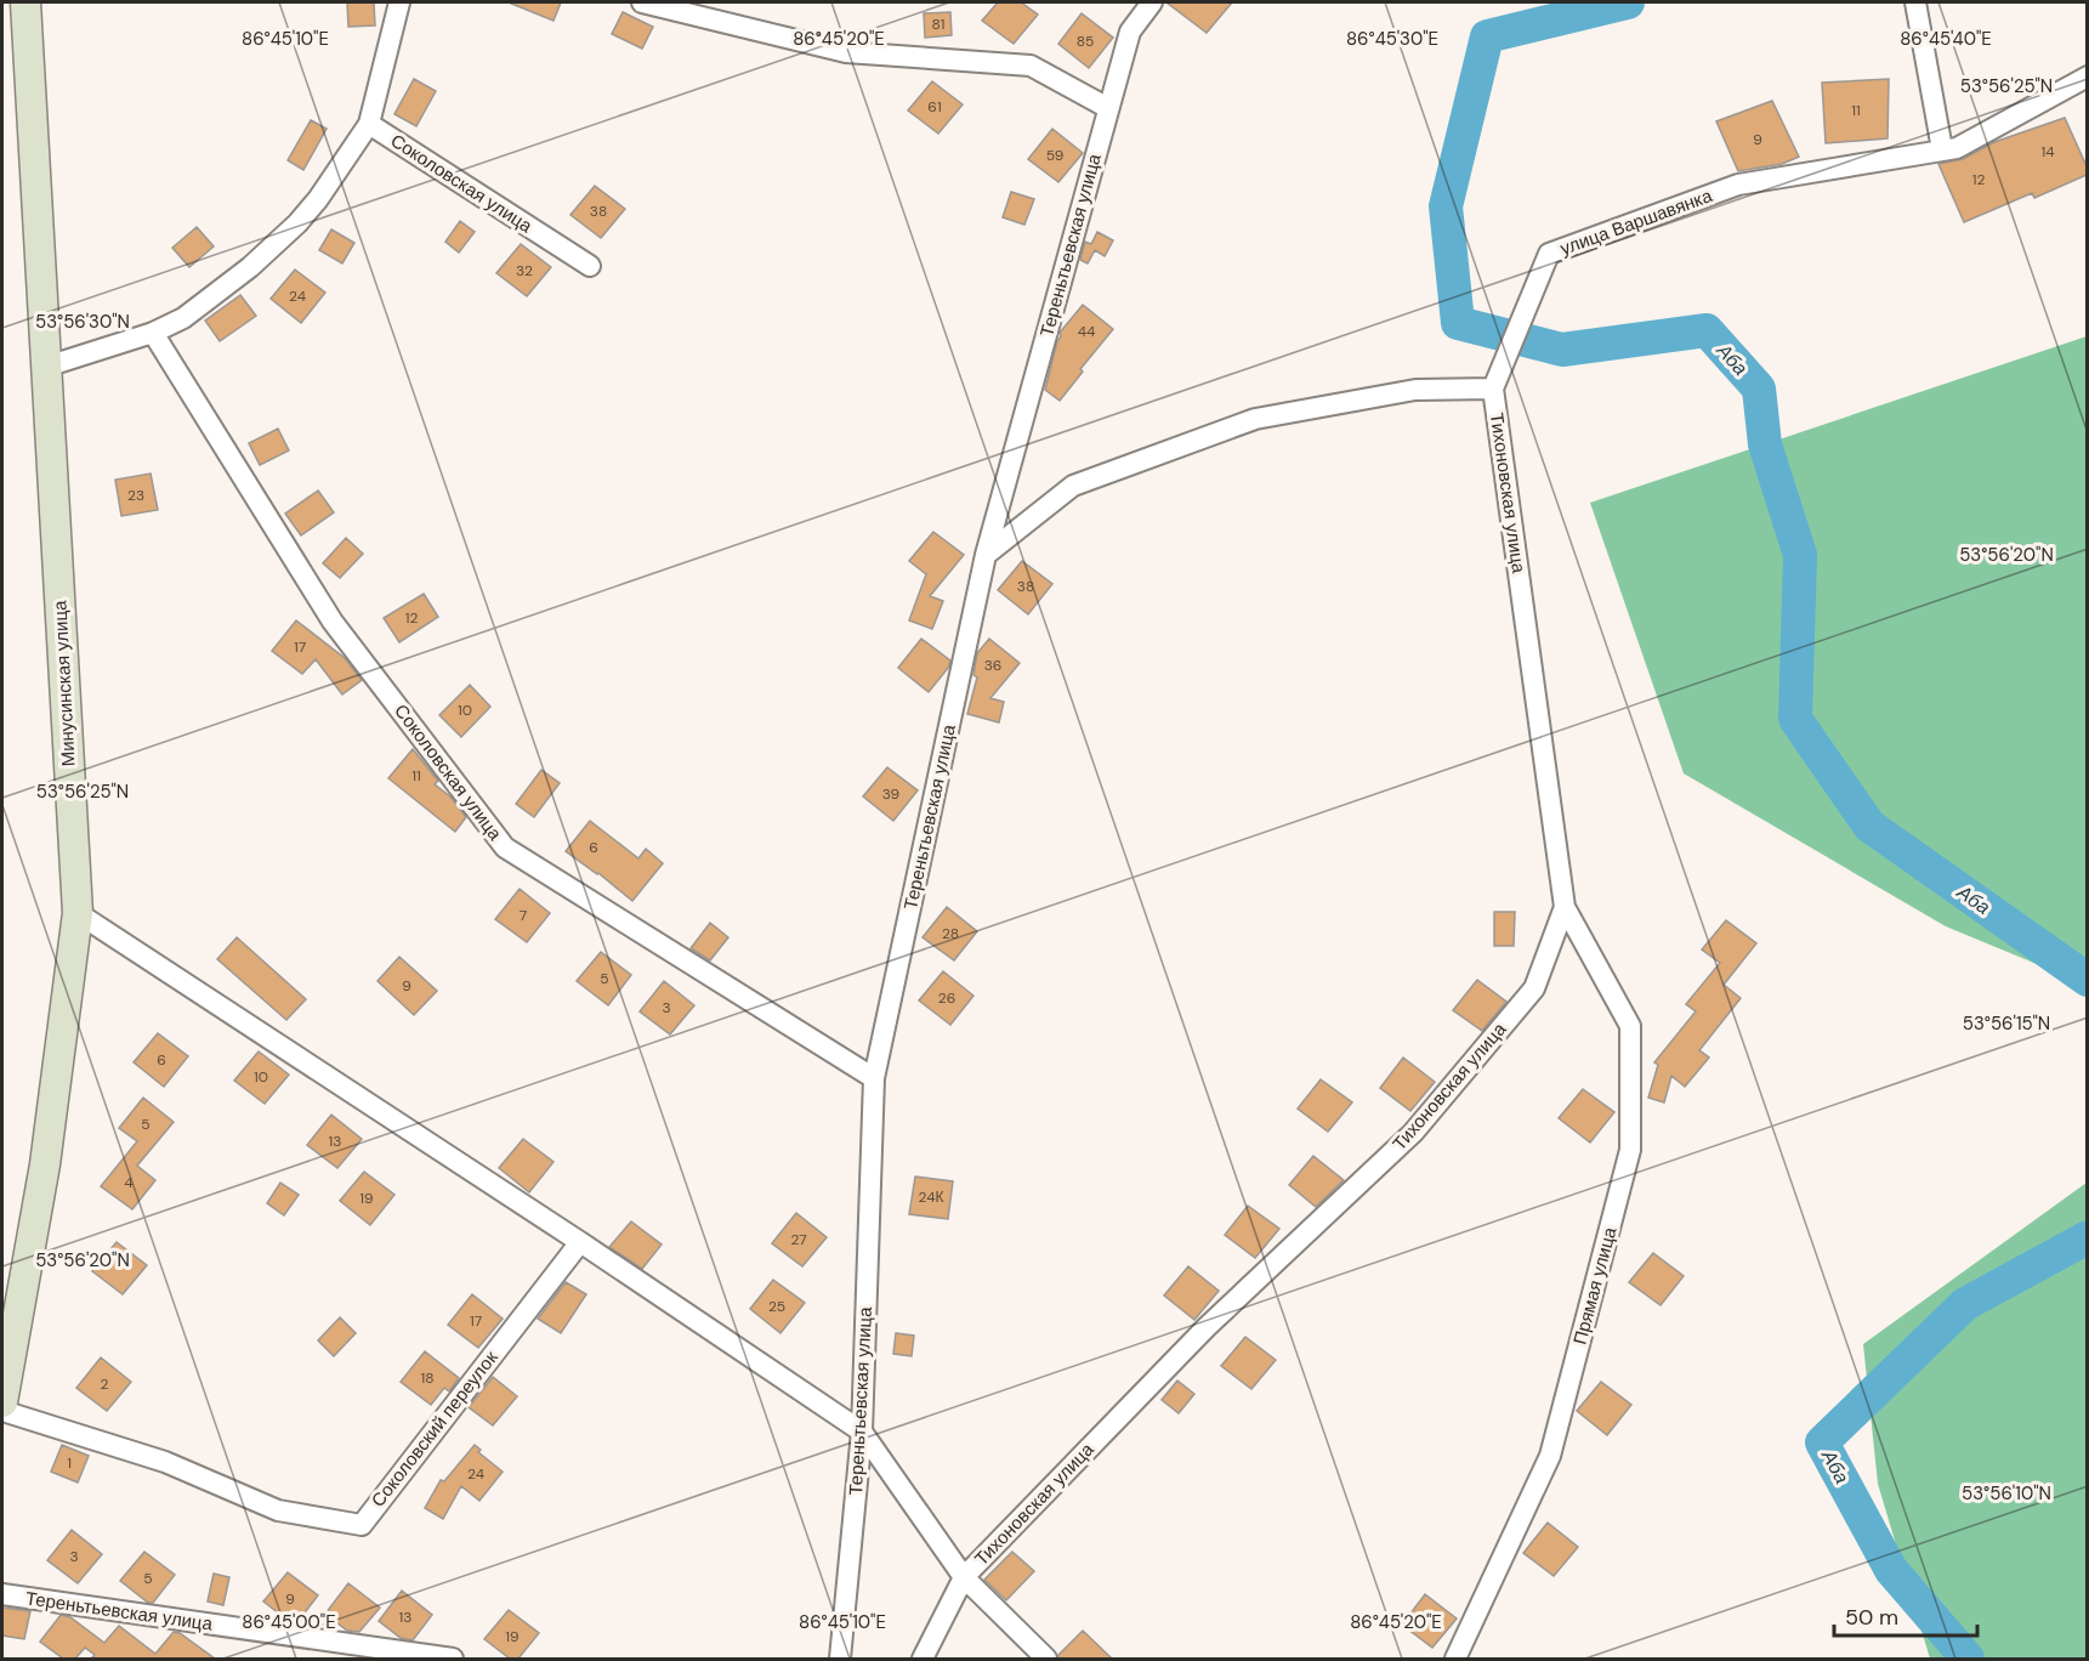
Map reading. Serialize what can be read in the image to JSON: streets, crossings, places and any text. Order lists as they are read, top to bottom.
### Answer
{
  "streets": {
    "main road": ["Минусинская улица"],
    "street": [
      "Соколовская улица",
      "улица Варшавянка",
      "Тереньтьевская улица",
      "Тихоновская улица",
      "Прямая улица",
      "Соколовский переулок"
    ]
  },
  "crossings": [
    ["Соколовская улица", "Тереньтьевская улица"],
    ["улица Варшавянка", "Тихоновская улица"],
    ["Тихоновская улица", "Прямая улица"]
  ],
  "water": ["Аба"],
  "house_numbers": [
    "81",
    "85",
    "61",
    "11",
    "9",
    "14",
    "59",
    "12",
    "38",
    "32",
    "24",
    "44",
    "23",
    "38",
    "12",
    "17",
    "36",
    "10",
    "11",
    "39",
    "6",
    "7",
    "28",
    "5",
    "9",
    "26",
    "3",
    "6",
    "10",
    "5",
    "13",
    "4",
    "24К",
    "19",
    "27",
    "25",
    "17",
    "18",
    "2",
    "1",
    "24",
    "3",
    "5",
    "9",
    "13",
    "19"
  ],
  "scale_bar": "50 m",
  "coordinates": [
    "86°45'20\"E",
    "86°45'30\"E",
    "86°45'40\"E",
    "86°45'10\"E",
    "53°56'25\"N",
    "53°56'30\"N",
    "53°56'20\"N",
    "53°56'15\"N",
    "53°56'10\"N",
    "86°45'00\"E"
  ]
}
